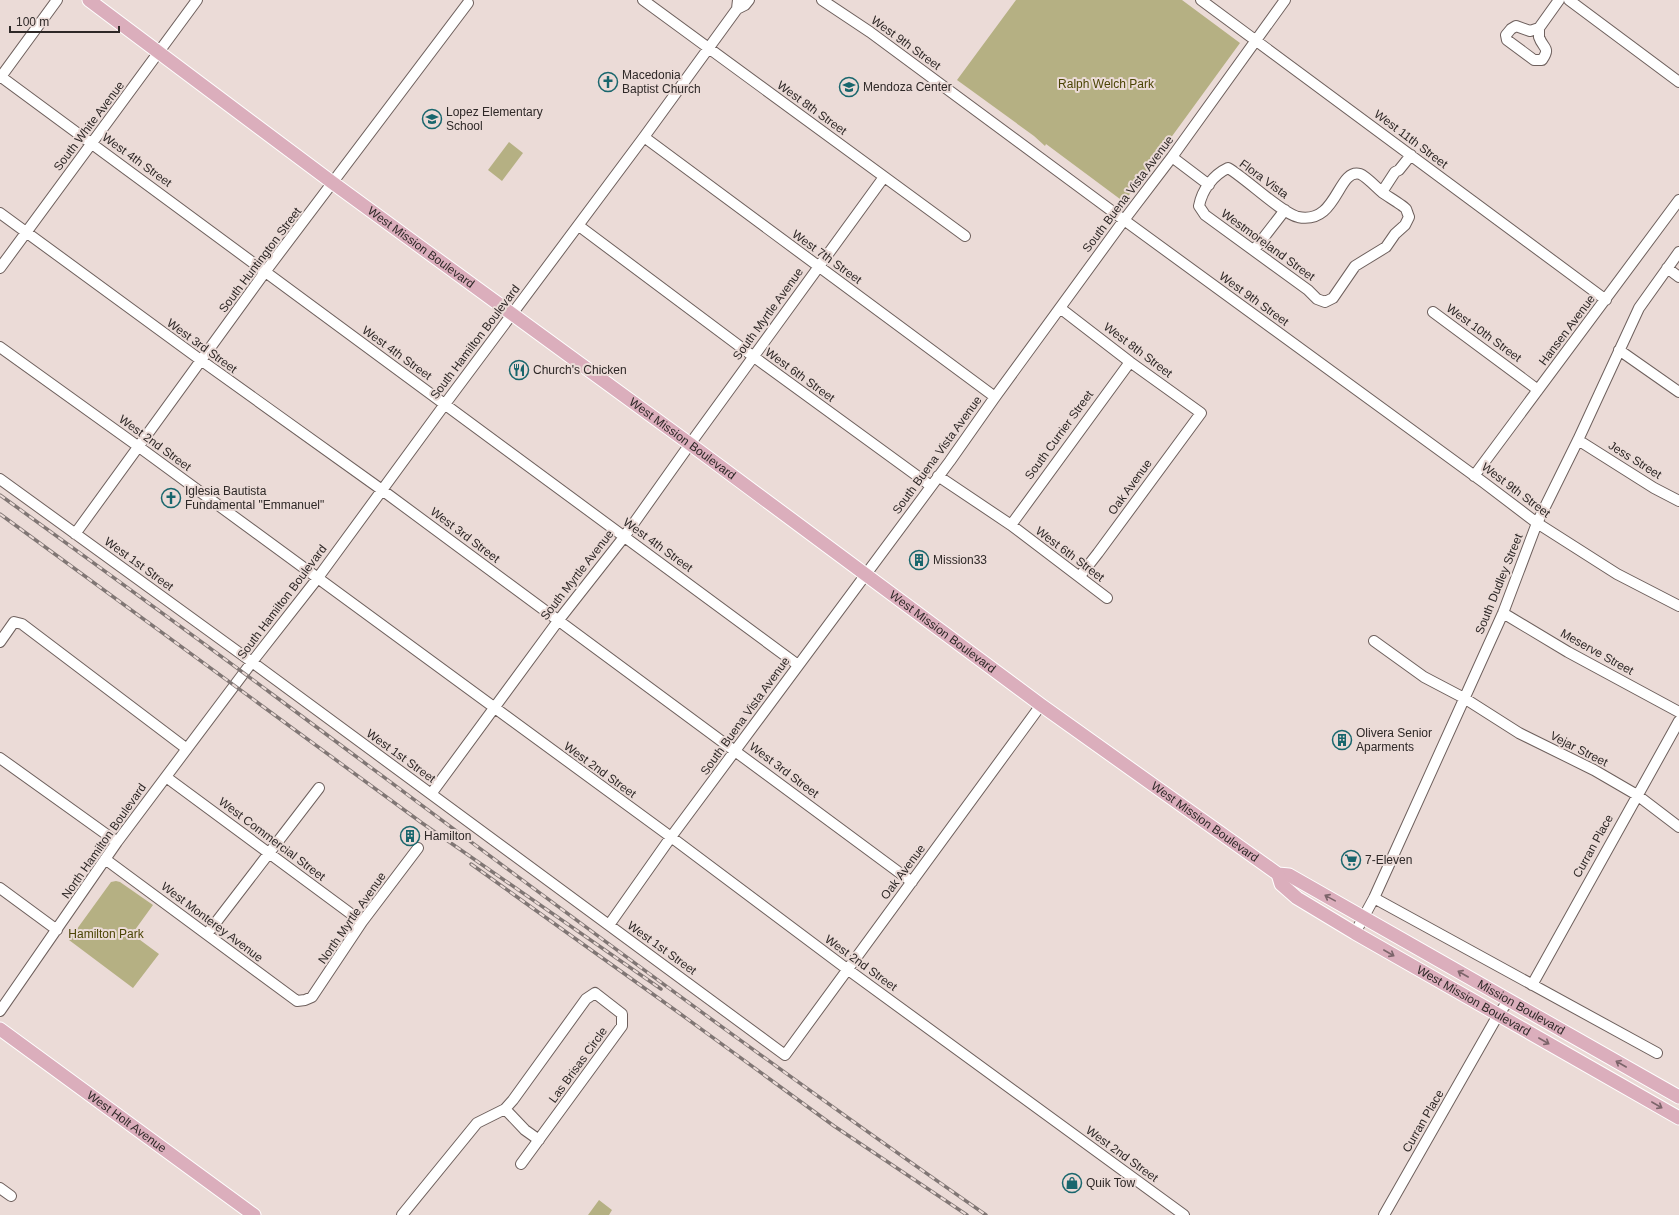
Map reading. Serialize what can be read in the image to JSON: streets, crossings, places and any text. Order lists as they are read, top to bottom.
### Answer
{
  "streets": {
    "main road": ["West Mission Boulevard", "Mission Boulevard", "West Holt Avenue"],
    "street": [
      "West 9th Street",
      "West 8th Street",
      "South White Avenue",
      "West 11th Street",
      "West 4th Street",
      "Flora Vista",
      "South Buena Vista Avenue",
      "Westmoreland Street",
      "West 7th Street",
      "South Huntington Street",
      "South Myrtle Avenue",
      "Hansen Avenue",
      "West 10th Street",
      "South Hamilton Boulevard",
      "West 3rd Street",
      "West 6th Street",
      "South Currier Street",
      "West 2nd Street",
      "Jess Street",
      "Oak Avenue",
      "West 1st Street",
      "South Dudley Street",
      "Meserve Street",
      "Vejar Street",
      "West Commercial Street",
      "North Hamilton Boulevard",
      "Curran Place",
      "North Myrtle Avenue",
      "West Monterey Avenue",
      "Las Brisas Circle"
    ]
  },
  "crossings": [
    ["West 9th Street", "South Buena Vista Avenue"],
    ["West 9th Street", "Hansen Avenue"],
    ["West 9th Street", "South Dudley Street"],
    ["West 8th Street", "South Buena Vista Avenue"],
    ["West 8th Street", "South Myrtle Avenue"],
    ["West 8th Street", "South Hamilton Boulevard"],
    ["West 8th Street", "South Currier Street"],
    ["West 8th Street", "Oak Avenue"],
    ["South White Avenue", "West 4th Street"],
    ["South White Avenue", "West Mission Boulevard"],
    ["South White Avenue", "West 3rd Street"],
    ["West 11th Street", "South Buena Vista Avenue"],
    ["West 11th Street", "Hansen Avenue"],
    ["West 4th Street", "South Buena Vista Avenue"],
    ["West 4th Street", "South Huntington Street"],
    ["West 4th Street", "South Myrtle Avenue"],
    ["West 4th Street", "South Hamilton Boulevard"],
    ["Flora Vista", "Westmoreland Street"],
    ["South Buena Vista Avenue", "West Mission Boulevard"],
    ["South Buena Vista Avenue", "West 7th Street"],
    ["South Buena Vista Avenue", "West 3rd Street"],
    ["South Buena Vista Avenue", "West 6th Street"],
    ["South Buena Vista Avenue", "West 2nd Street"],
    ["South Buena Vista Avenue", "West 1st Street"],
    ["West Mission Boulevard", "South Huntington Street"],
    ["West Mission Boulevard", "South Myrtle Avenue"],
    ["West Mission Boulevard", "South Hamilton Boulevard"],
    ["West Mission Boulevard", "Oak Avenue"],
    ["West Mission Boulevard", "South Dudley Street"],
    ["West Mission Boulevard", "Curran Place"],
    ["West Mission Boulevard", "Mission Boulevard"],
    ["West 7th Street", "South Myrtle Avenue"],
    ["West 7th Street", "South Hamilton Boulevard"],
    ["South Huntington Street", "West 3rd Street"],
    ["South Huntington Street", "West 2nd Street"],
    ["South Huntington Street", "West 1st Street"],
    ["South Myrtle Avenue", "West 3rd Street"],
    ["South Myrtle Avenue", "West 6th Street"],
    ["South Myrtle Avenue", "West 2nd Street"],
    ["South Myrtle Avenue", "West 1st Street"],
    ["Hansen Avenue", "West 10th Street"],
    ["South Hamilton Boulevard", "West 3rd Street"],
    ["South Hamilton Boulevard", "West 6th Street"],
    ["South Hamilton Boulevard", "West 2nd Street"],
    ["South Hamilton Boulevard", "West 1st Street"],
    ["South Hamilton Boulevard", "North Hamilton Boulevard"],
    ["West 3rd Street", "Oak Avenue"],
    ["West 6th Street", "South Currier Street"],
    ["West 6th Street", "Oak Avenue"],
    ["West 2nd Street", "Oak Avenue"],
    ["Jess Street", "South Dudley Street"],
    ["Oak Avenue", "West 1st Street"],
    ["South Dudley Street", "Meserve Street"],
    ["South Dudley Street", "Vejar Street"],
    ["South Dudley Street", "Mission Boulevard"],
    ["Vejar Street", "Curran Place"],
    ["West Commercial Street", "North Hamilton Boulevard"],
    ["West Commercial Street", "North Myrtle Avenue"],
    ["North Hamilton Boulevard", "West Monterey Avenue"],
    ["Curran Place", "Mission Boulevard"],
    ["North Myrtle Avenue", "West Monterey Avenue"]
  ],
  "one_way": ["Mission Boulevard"],
  "parks": ["Ralph Welch Park", "Hamilton Park"],
  "places": {
    "church": ["Macedonia Baptist Church", "Iglesia Bautista Fundamental \"Emmanuel\""],
    "school or university": ["Mendoza Center", "Lopez Elementary School"],
    "restaurant": ["Church's Chicken"],
    "building": ["Mission33", "Olivera Senior Aparments", "Hamilton"],
    "supermarket": ["7-Eleven"],
    "shop": ["Quik Tow"]
  },
  "scale_bar": "100 m"
}
